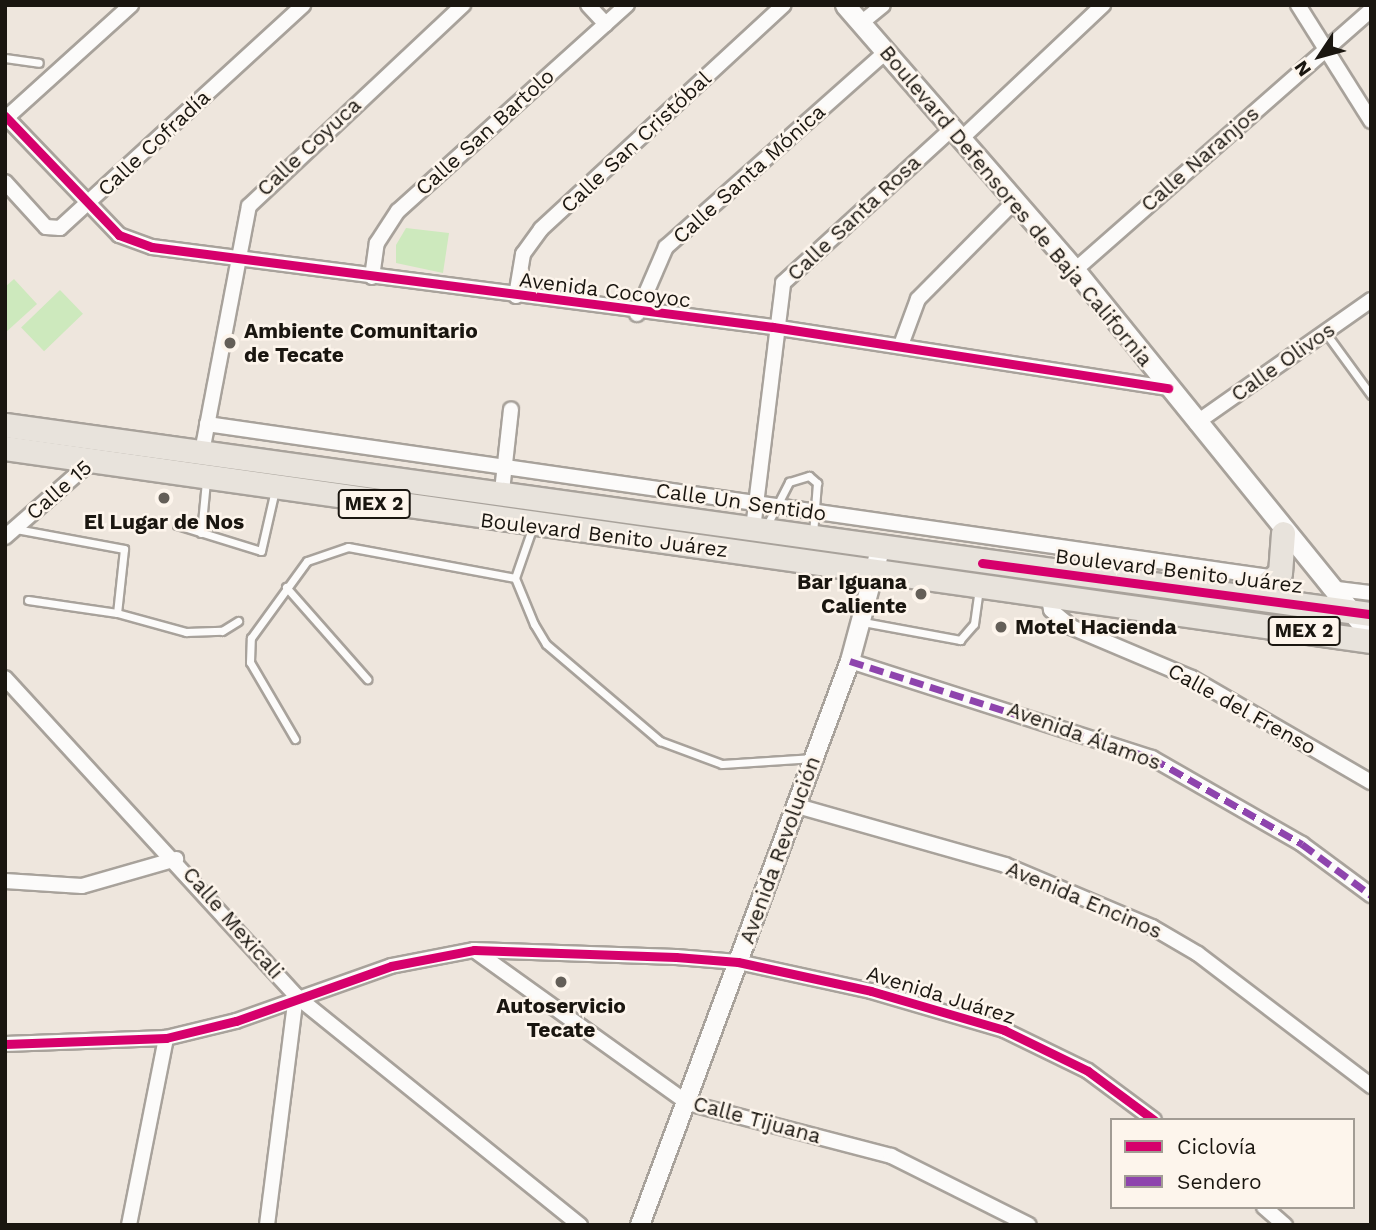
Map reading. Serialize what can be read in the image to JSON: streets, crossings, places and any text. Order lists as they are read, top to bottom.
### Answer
{
  "streets": {
    "main road": ["Boulevard Defensores de Baja California", "MEX 2", "Boulevard Benito Juárez"],
    "street": [
      "Calle San Bartolo",
      "Calle San Cristóbal",
      "Calle Cofradía",
      "Calle Coyuca",
      "Calle Naranjos",
      "Calle Santa Mónica",
      "Calle Santa Rosa",
      "Avenida Cocoyoc",
      "Calle Olivos",
      "Calle 15",
      "Calle Un Sentido",
      "Calle del Frenso",
      "Avenida Álamos",
      "Avenida Revolución",
      "Avenida Encinos",
      "Calle Mexicali",
      "Avenida Juárez",
      "Calle Tijuana"
    ]
  },
  "crossings": [
    ["Calle San Bartolo", "Avenida Cocoyoc"],
    ["Calle San Cristóbal", "Avenida Cocoyoc"],
    ["Calle Cofradía", "Avenida Cocoyoc"],
    ["Calle Coyuca", "Avenida Cocoyoc"],
    ["Calle Coyuca", "Calle Un Sentido"],
    ["Calle Coyuca", "Boulevard Benito Juárez"],
    ["Calle Naranjos", "Boulevard Defensores de Baja California"],
    ["Calle Santa Mónica", "Boulevard Defensores de Baja California"],
    ["Calle Santa Mónica", "Avenida Cocoyoc"],
    ["Boulevard Defensores de Baja California", "Calle Santa Rosa"],
    ["Boulevard Defensores de Baja California", "Avenida Cocoyoc"],
    ["Boulevard Defensores de Baja California", "Calle Olivos"],
    ["Boulevard Defensores de Baja California", "Boulevard Benito Juárez"],
    ["Calle Santa Rosa", "Avenida Cocoyoc"],
    ["Calle Santa Rosa", "Calle Un Sentido"],
    ["Calle Santa Rosa", "Boulevard Benito Juárez"],
    ["Calle 15", "Boulevard Benito Juárez"],
    ["Boulevard Benito Juárez", "Calle del Frenso"],
    ["Boulevard Benito Juárez", "Avenida Revolución"],
    ["Avenida Álamos", "Avenida Revolución"],
    ["Avenida Revolución", "Avenida Encinos"],
    ["Avenida Revolución", "Avenida Juárez"],
    ["Avenida Revolución", "Calle Tijuana"],
    ["Calle Mexicali", "Avenida Juárez"],
    ["Avenida Juárez", "Calle Tijuana"]
  ],
  "places": [
    "Ambiente Comunitario de Tecate",
    "El Lugar de Nos",
    "Bar Iguana Caliente",
    "Motel Hacienda",
    "Autoservicio Tecate"
  ],
  "legend": ["Ciclovía", "Sendero"],
  "north": "bottom left"
}
